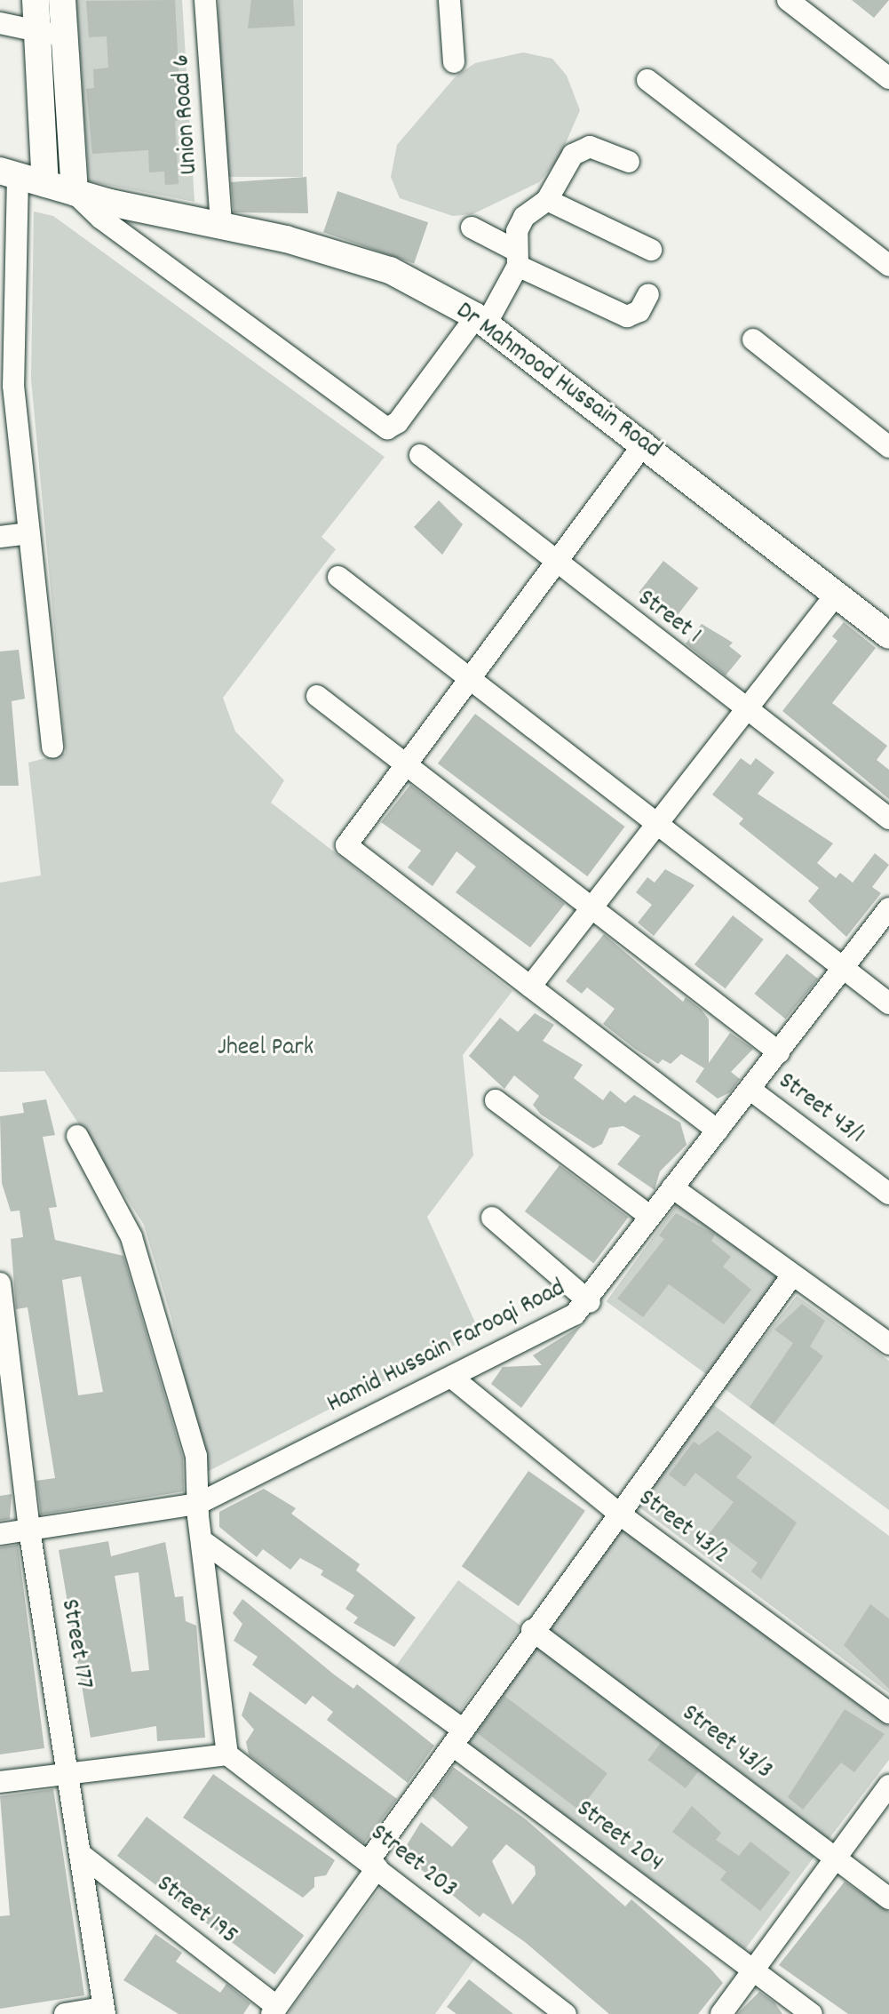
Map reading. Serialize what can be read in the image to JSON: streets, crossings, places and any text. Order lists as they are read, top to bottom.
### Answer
{
  "streets": {
    "main road": ["Dr Mahmood Hussain Road"],
    "street": [
      "Union Road 6",
      "Street 1",
      "Street 43/1",
      "Hamid Hussain Farooqi Road",
      "Street 43/2",
      "Street 177",
      "Street 43/3",
      "Street 204",
      "Street 203",
      "Street 195"
    ]
  },
  "crossings": [
    ["Union Road 6", "Dr Mahmood Hussain Road"],
    ["Street 43/1", "Hamid Hussain Farooqi Road"],
    ["Hamid Hussain Farooqi Road", "Street 43/2"],
    ["Hamid Hussain Farooqi Road", "Street 177"],
    ["Street 177", "Street 195"]
  ],
  "parks": ["Jheel Park"]
}
